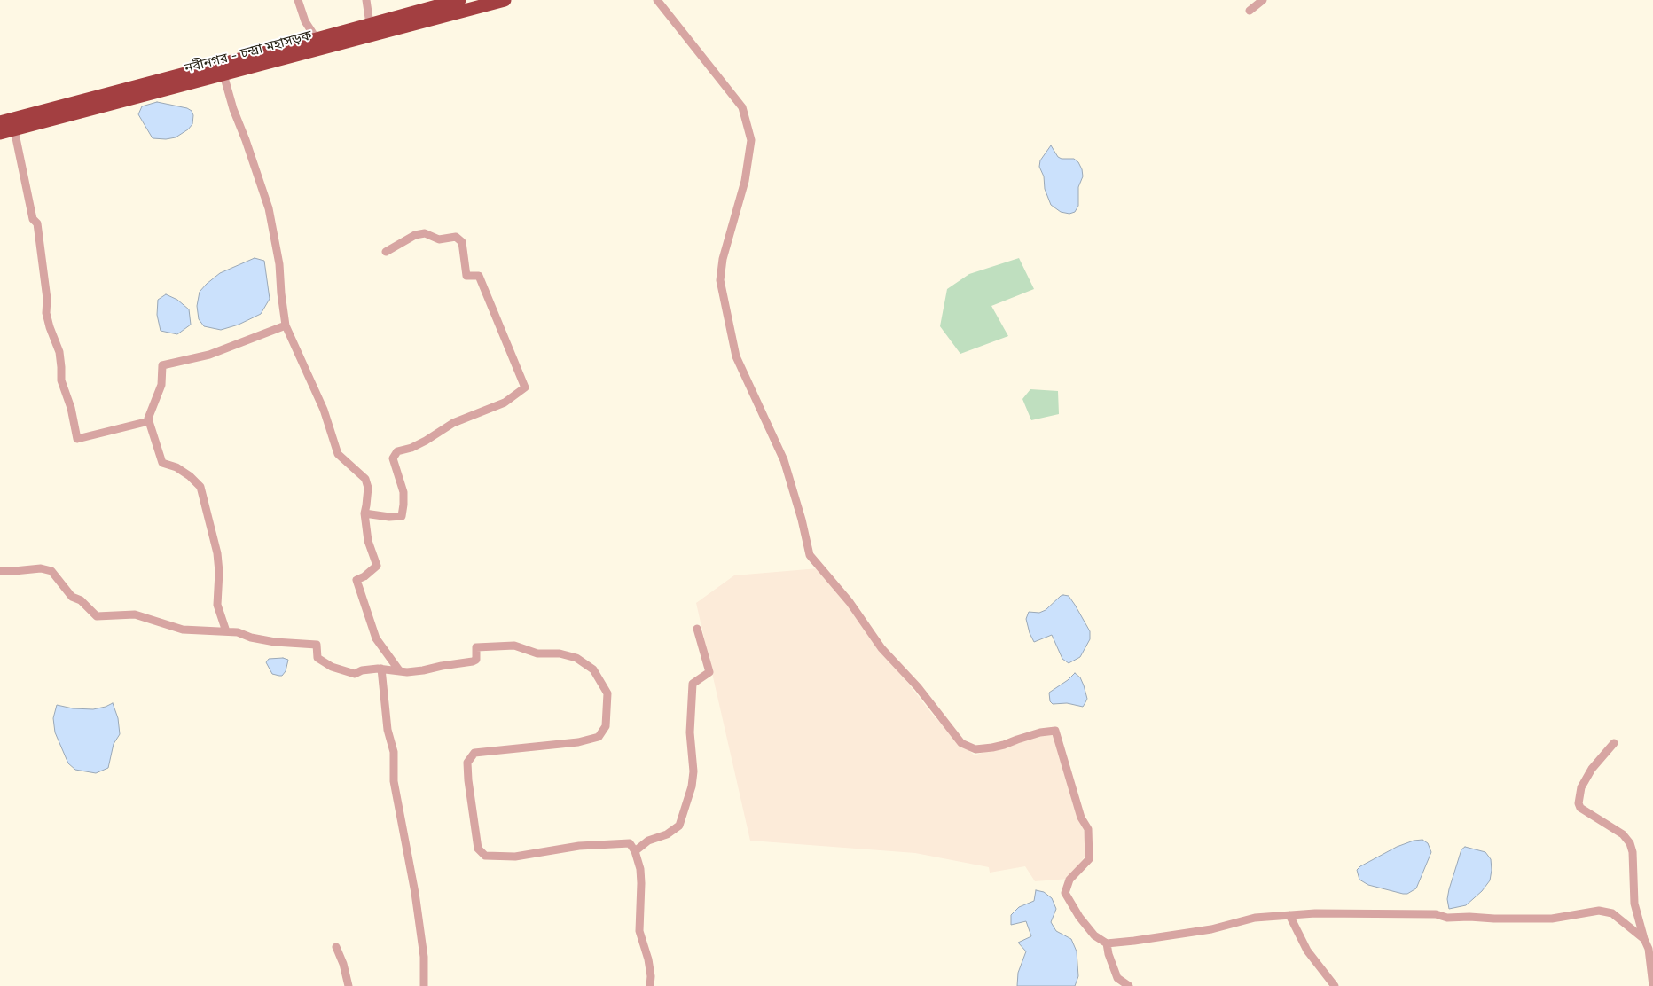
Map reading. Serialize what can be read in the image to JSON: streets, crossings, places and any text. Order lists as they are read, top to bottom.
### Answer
{
  "streets": {
    "highway": ["নবীনগর - চন্দ্রা মহাসড়ক"]
  }
}
